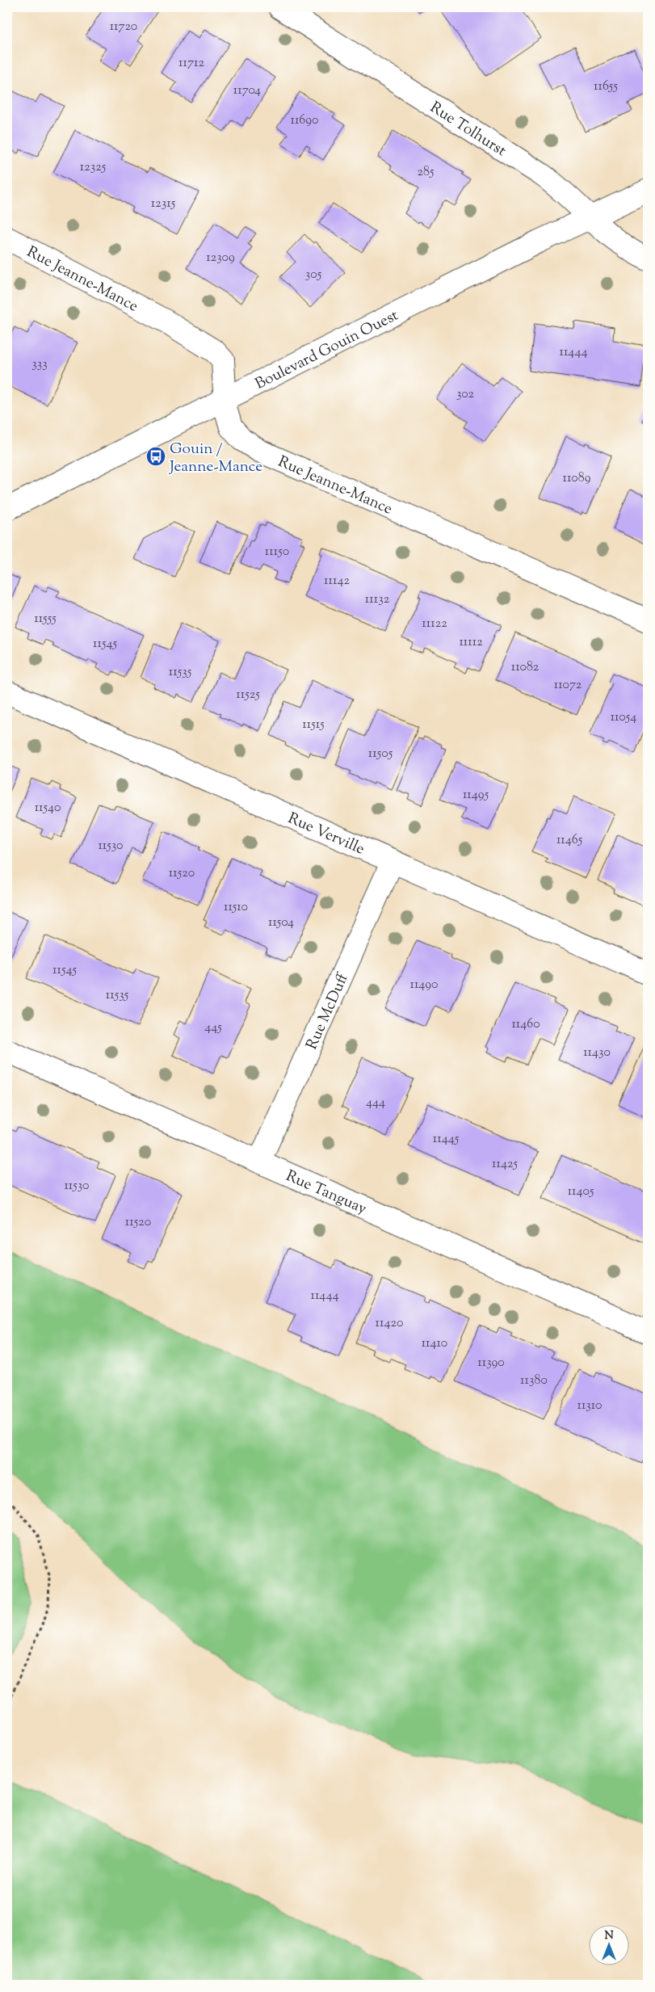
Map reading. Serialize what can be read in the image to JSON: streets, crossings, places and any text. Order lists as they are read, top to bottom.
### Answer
{
  "streets": {
    "street": [
      "Rue Tolhurst",
      "Rue Jeanne-Mance",
      "Boulevard Gouin Ouest",
      "Rue Verville",
      "Rue McDuff",
      "Rue Tanguay"
    ]
  },
  "crossings": [
    ["Rue Tolhurst", "Boulevard Gouin Ouest"],
    ["Rue Jeanne-Mance", "Boulevard Gouin Ouest"],
    ["Rue Verville", "Rue McDuff"],
    ["Rue McDuff", "Rue Tanguay"]
  ],
  "places": {
    "bus stop": ["Gouin / Jeanne-Mance"]
  },
  "house_numbers": [
    "11720",
    "11712",
    "11655",
    "11704",
    "11690",
    "12325",
    "285",
    "12315",
    "12309",
    "305",
    "11444",
    "333",
    "302",
    "11089",
    "11150",
    "11142",
    "11132",
    "11555",
    "11122",
    "11112",
    "11545",
    "11082",
    "11535",
    "11072",
    "11525",
    "11054",
    "11515",
    "11505",
    "11495",
    "11540",
    "11465",
    "11530",
    "11520",
    "11510",
    "11504",
    "11545",
    "11490",
    "11535",
    "11460",
    "445",
    "11430",
    "444",
    "11445",
    "11425",
    "11530",
    "11405",
    "11520",
    "11444",
    "11420",
    "11410",
    "11390",
    "11380",
    "11310"
  ],
  "north": "top"
}
